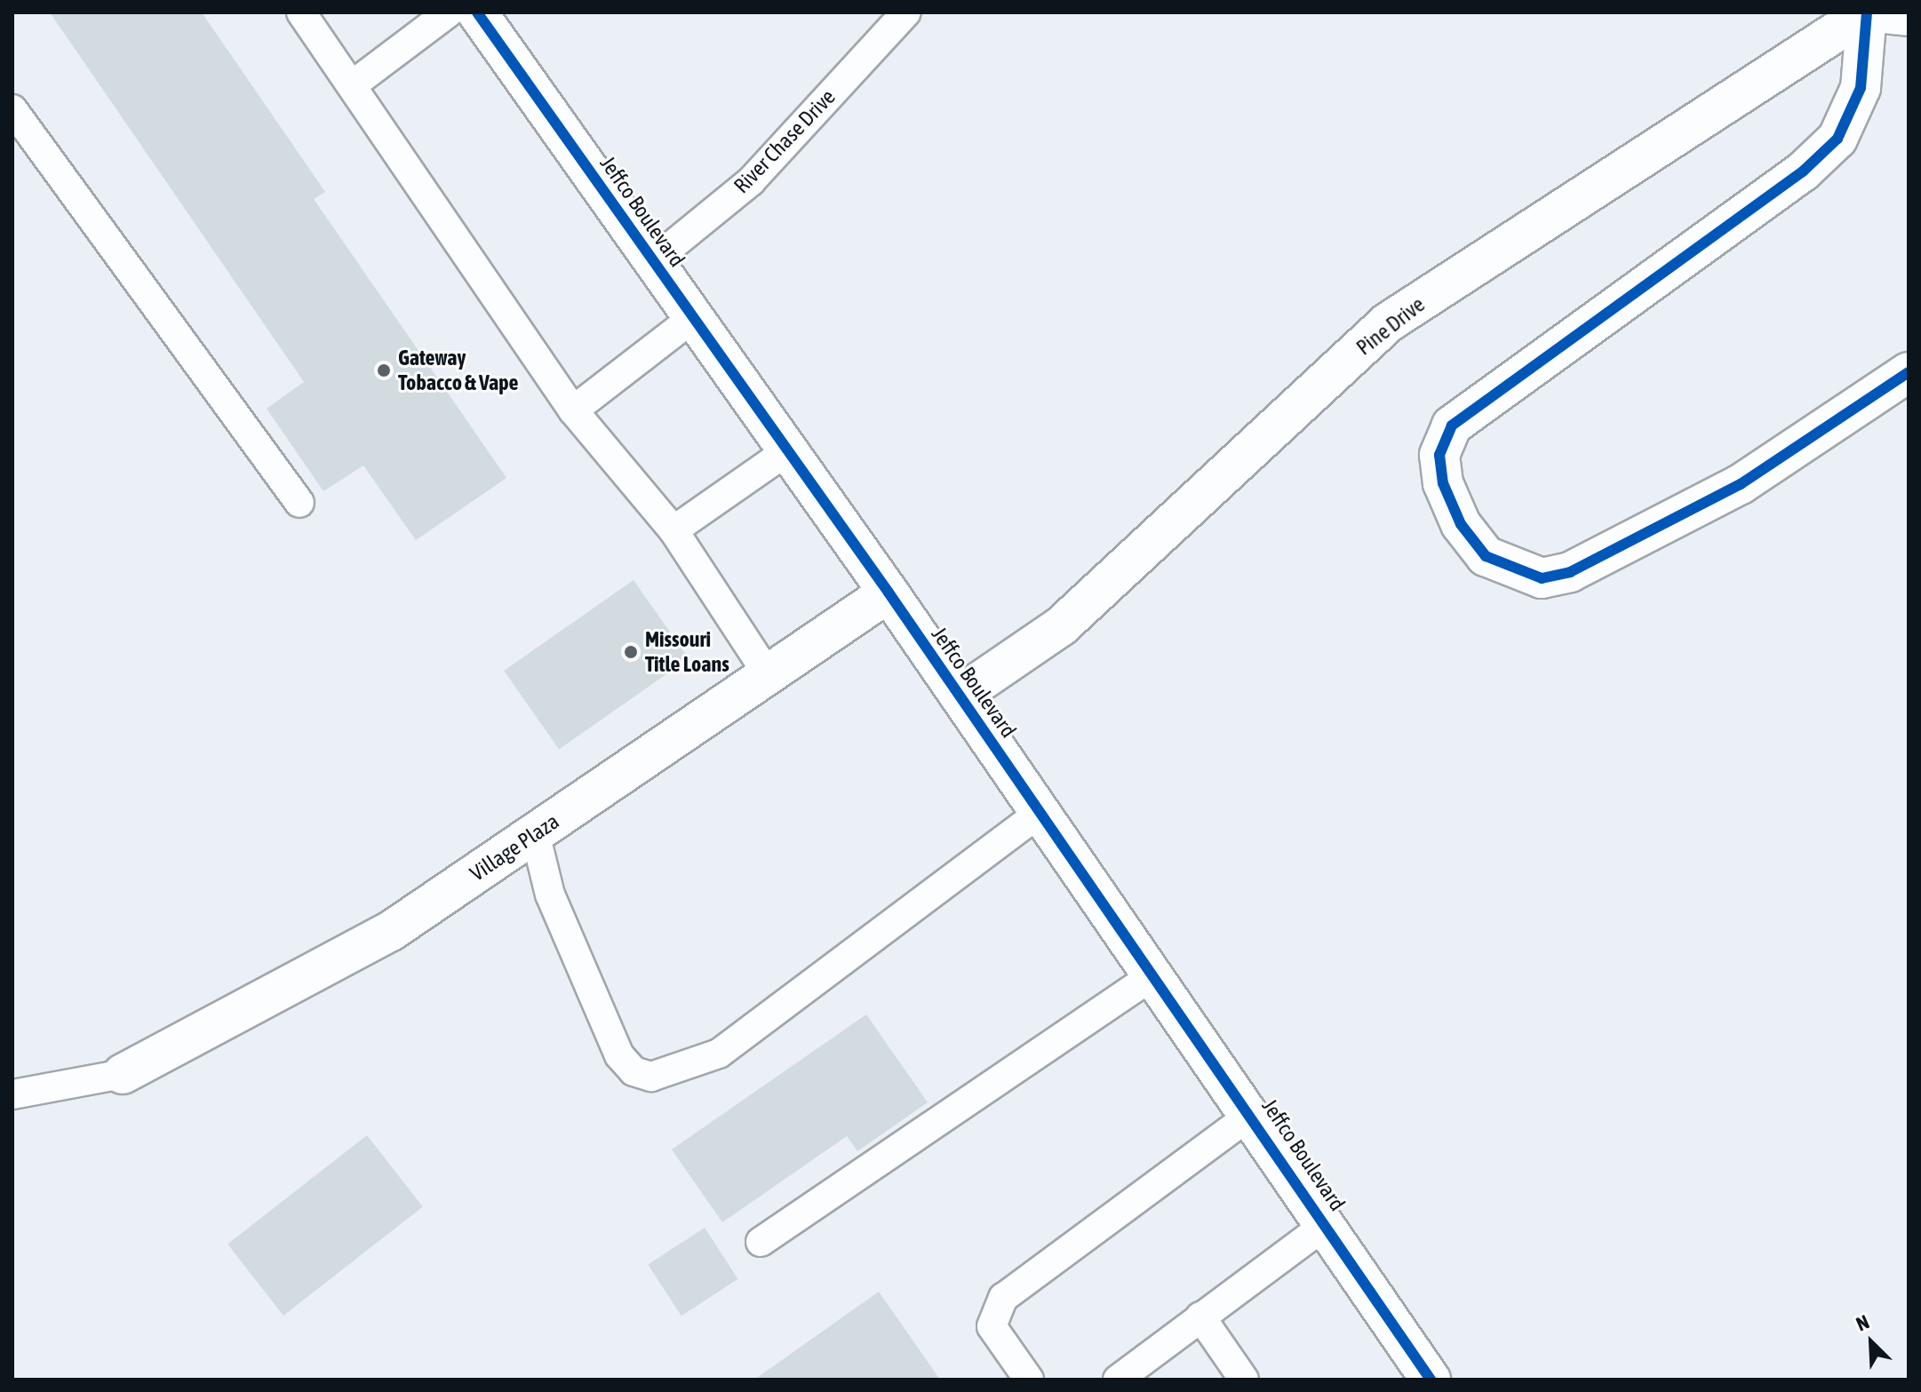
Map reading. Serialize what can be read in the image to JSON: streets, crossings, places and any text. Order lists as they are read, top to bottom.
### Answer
{
  "streets": {
    "street": ["Jeffco Boulevard", "Pine Drive", "Village Plaza"],
    "lane": ["River Chase Drive"]
  },
  "crossings": [
    ["River Chase Drive", "Jeffco Boulevard"],
    ["Jeffco Boulevard", "Pine Drive"],
    ["Jeffco Boulevard", "Village Plaza"]
  ],
  "places": ["Gateway Tobacco & Vape", "Missouri Title Loans"],
  "north": "top left"
}
